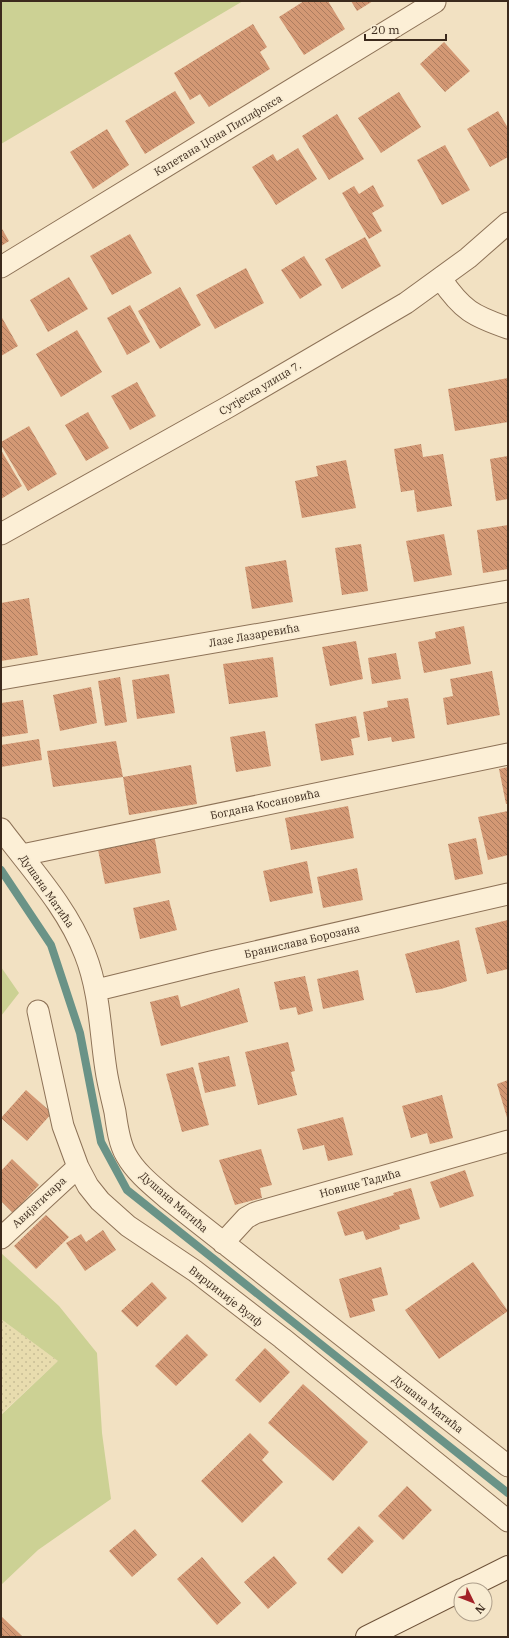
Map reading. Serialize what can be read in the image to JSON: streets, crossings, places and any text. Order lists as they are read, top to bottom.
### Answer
{
  "streets": {
    "street": [
      "Капетана Џона Пиплфокса",
      "Сутјеска улица 7.",
      "Лазе Лазаревића",
      "Богдана Косановића",
      "Душана Матића",
      "Бранислава Борозана",
      "Новице Тадића",
      "Авијатичара",
      "Вирџиније Вулф"
    ]
  },
  "crossings": [
    ["Богдана Косановића", "Душана Матића"],
    ["Душана Матића", "Бранислава Борозана"],
    ["Душана Матића", "Новице Тадића"],
    ["Авијатичара", "Вирџиније Вулф"]
  ],
  "scale_bar": "20 m",
  "north": "bottom right"
}
